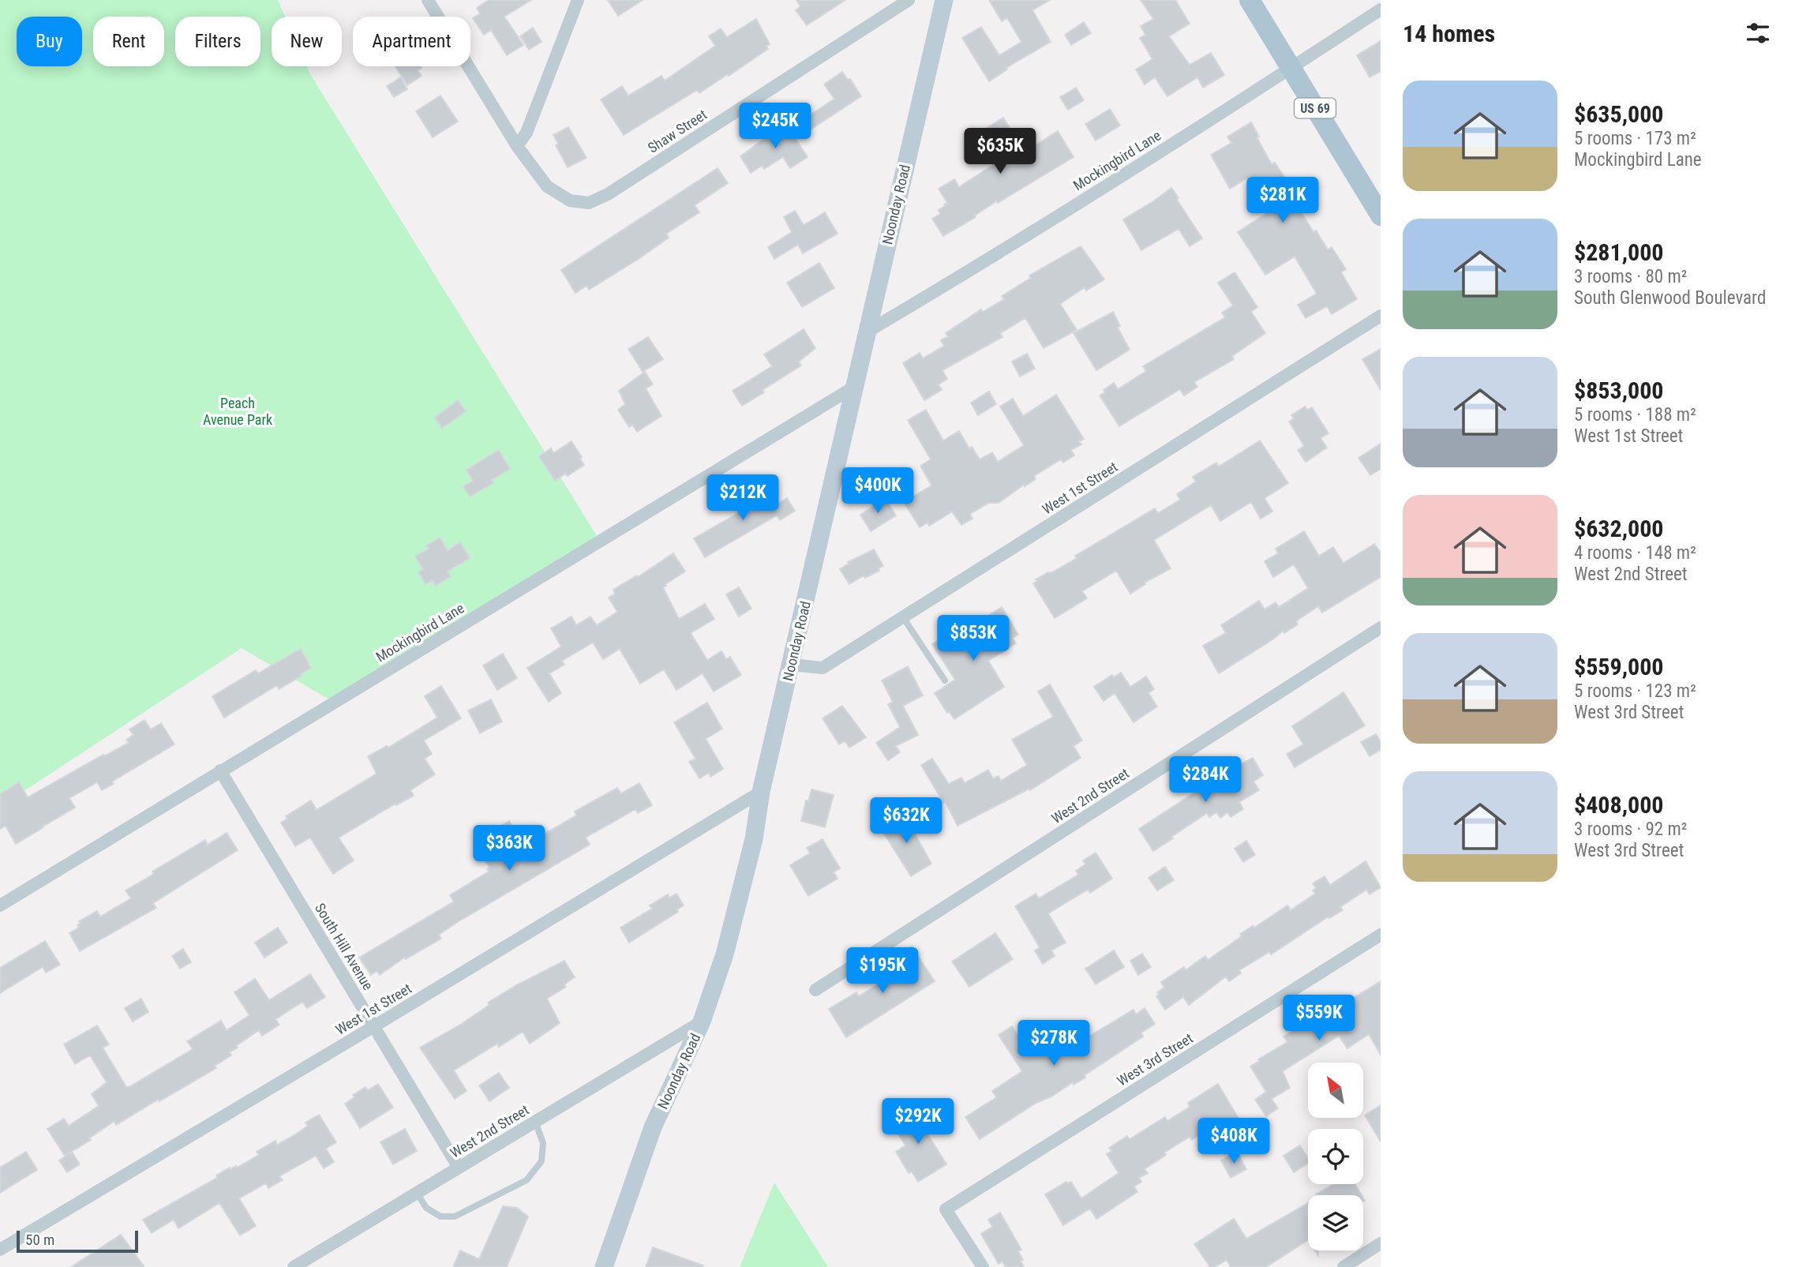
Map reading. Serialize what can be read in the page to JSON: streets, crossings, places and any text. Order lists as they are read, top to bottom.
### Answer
{
  "streets": {
    "main road": ["US 69"],
    "street": [
      "Shaw Street",
      "Mockingbird Lane",
      "Noonday Road",
      "West 1st Street",
      "West 2nd Street",
      "South Hill Avenue",
      "West 3rd Street"
    ]
  },
  "crossings": [
    ["US 69", "Mockingbird Lane"],
    ["Mockingbird Lane", "Noonday Road"],
    ["Mockingbird Lane", "South Hill Avenue"],
    ["Noonday Road", "West 1st Street"],
    ["Noonday Road", "West 2nd Street"],
    ["West 1st Street", "South Hill Avenue"],
    ["West 2nd Street", "South Hill Avenue"]
  ],
  "parks": ["Peach Avenue Park"],
  "scale_bar": "50 m",
  "north": "top left",
  "page": {
    "heading": "14 homes",
    "chip": [
      "Buy",
      "Rent",
      "Filters",
      "New",
      "Apartment"
    ],
    "list": [
      {
        "name": "$635,000",
        "note": "5 rooms · 173 m² · Mockingbird Lane"
      },
      {
        "name": "$281,000",
        "note": "3 rooms · 80 m² · South Glenwood Boulevard"
      },
      {
        "name": "$853,000",
        "note": "5 rooms · 188 m² · West 1st Street"
      },
      {
        "name": "$632,000",
        "note": "4 rooms · 148 m² · West 2nd Street"
      },
      {
        "name": "$559,000",
        "note": "5 rooms · 123 m² · West 3rd Street"
      },
      {
        "name": "$408,000",
        "note": "3 rooms · 92 m² · West 3rd Street"
      }
    ],
    "price": [
      "$245K",
      "$635K",
      "$281K",
      "$400K",
      "$212K",
      "$853K",
      "$284K",
      "$632K",
      "$363K",
      "$195K",
      "$559K",
      "$278K",
      "$292K",
      "$408K"
    ],
    "scale": "50 m"
  }
}
